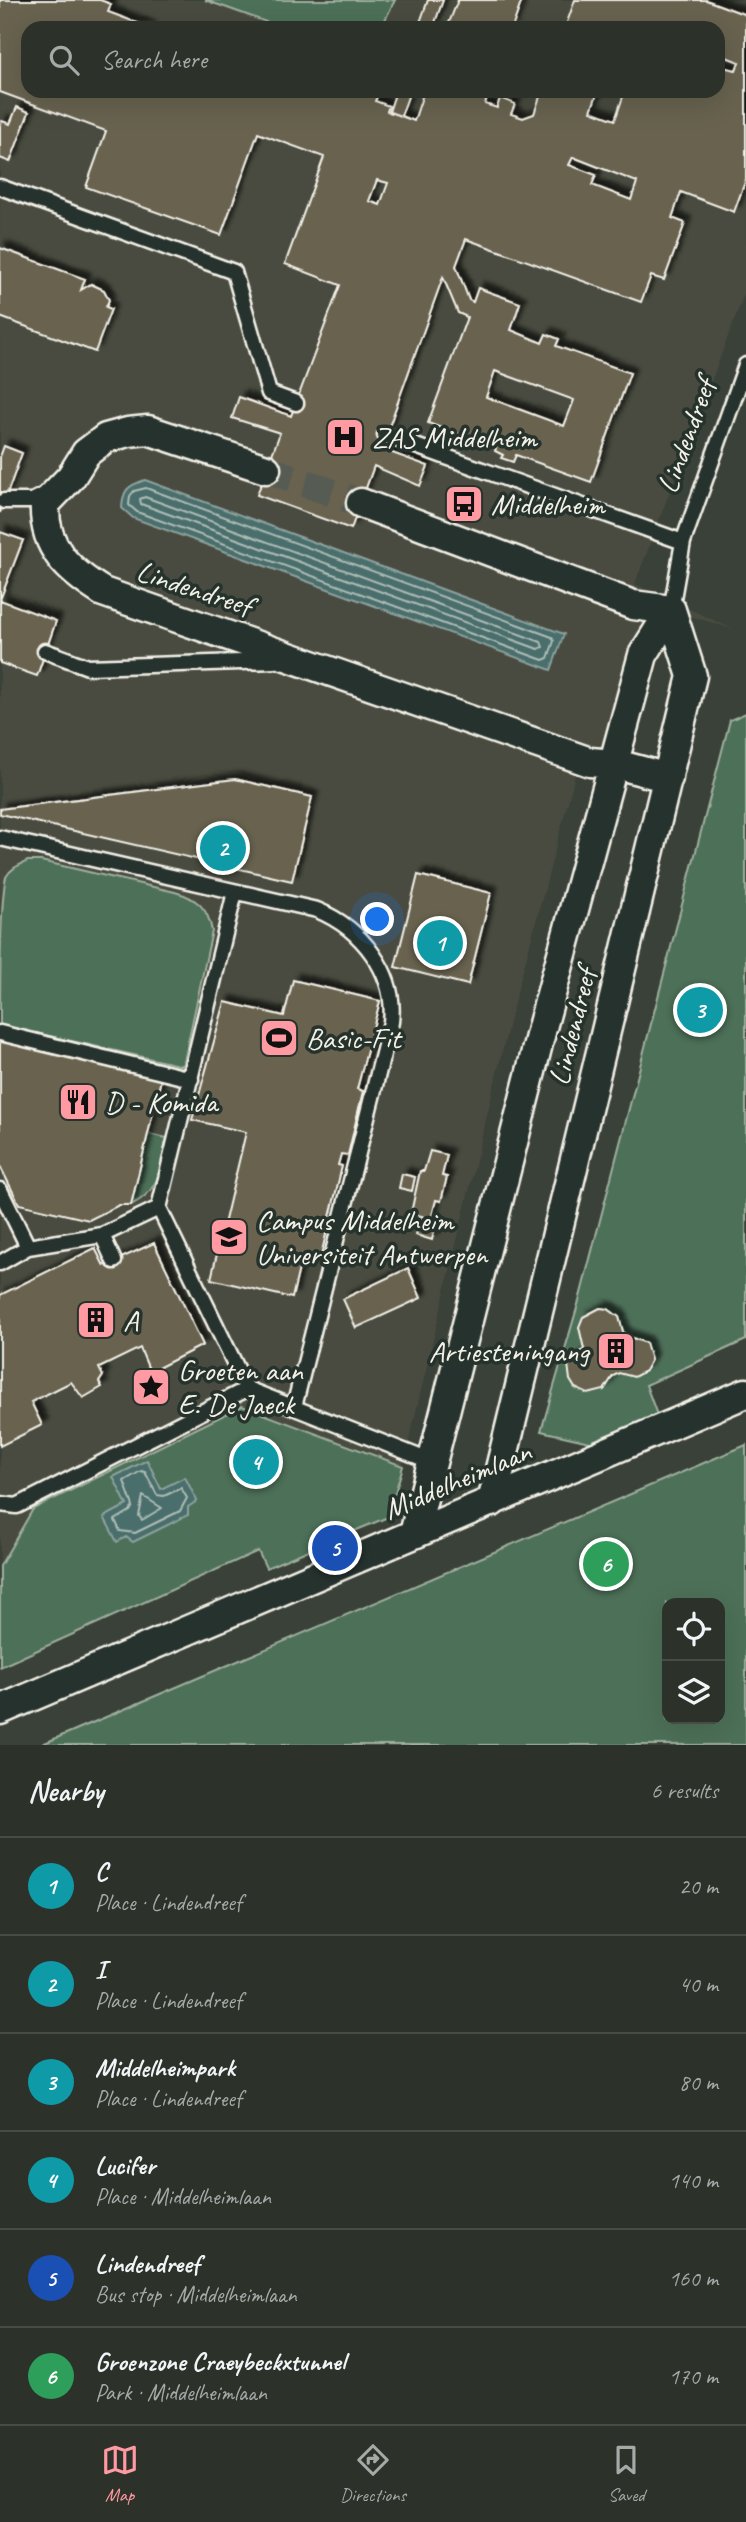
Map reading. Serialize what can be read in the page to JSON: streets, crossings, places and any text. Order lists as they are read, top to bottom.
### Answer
{
  "streets": {
    "street": ["Lindendreef", "Middelheimlaan"]
  },
  "crossings": [
    ["Lindendreef", "Middelheimlaan"]
  ],
  "places": {
    "hospital": ["ZAS Middelheim"],
    "bus stop": ["Middelheim"],
    "sports": ["Basic-Fit"],
    "restaurant": ["D - Komida"],
    "school or university": ["Campus Middelheim Universiteit Antwerpen"],
    "building": ["A", "Artiesteningang"],
    "place": ["Groeten aan E. De Jaeck"]
  },
  "page": {
    "search": "Search here",
    "pins": [
      "2",
      "1",
      "3",
      "4",
      "5",
      "6"
    ],
    "heading": ["Nearby", "6 results"],
    "list": [
      {
        "mark": "1",
        "name": "C",
        "note": "Place · Lindendreef",
        "value": "20 m"
      },
      {
        "mark": "2",
        "name": "I",
        "note": "Place · Lindendreef",
        "value": "40 m"
      },
      {
        "mark": "3",
        "name": "Middelheimpark",
        "note": "Place · Lindendreef",
        "value": "80 m"
      },
      {
        "mark": "4",
        "name": "Lucifer",
        "note": "Place · Middelheimlaan",
        "value": "140 m"
      },
      {
        "mark": "5",
        "name": "Lindendreef",
        "note": "Bus stop · Middelheimlaan",
        "value": "160 m"
      },
      {
        "mark": "6",
        "name": "Groenzone Craeybeckxtunnel",
        "note": "Park · Middelheimlaan",
        "value": "170 m"
      }
    ],
    "nav": ["Map", "Directions", "Saved"]
  }
}
